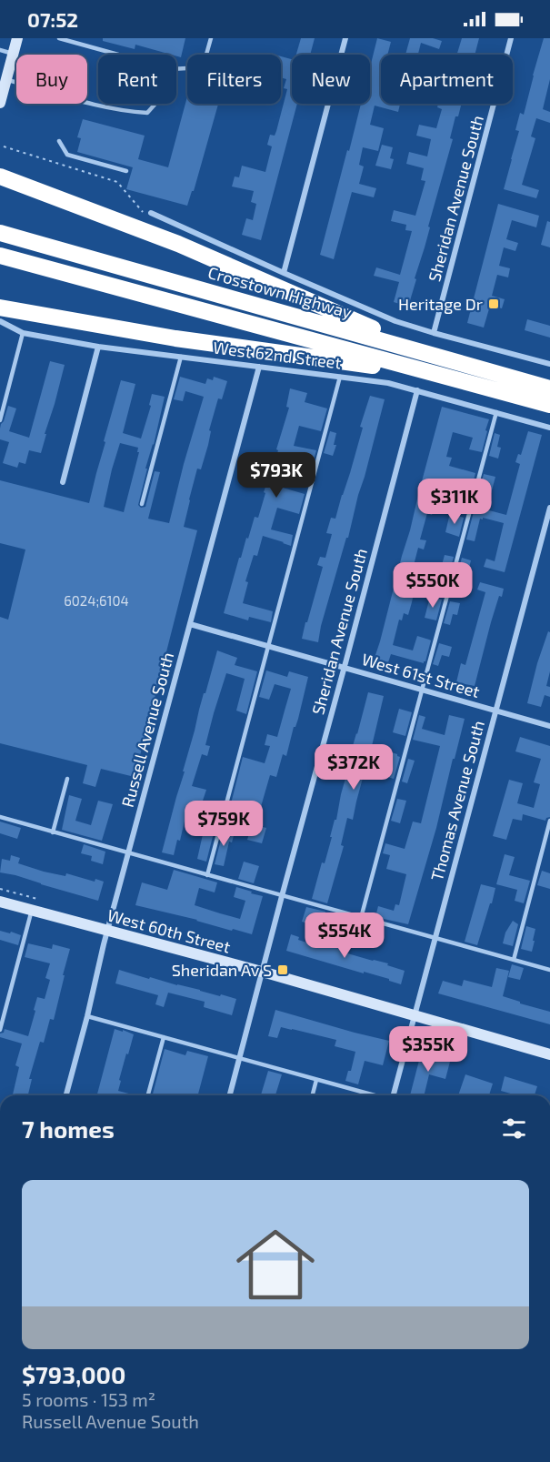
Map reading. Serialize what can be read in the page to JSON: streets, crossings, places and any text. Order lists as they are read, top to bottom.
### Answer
{
  "streets": {
    "highway": ["Crosstown Highway"],
    "street": [
      "Sheridan Avenue South",
      "West 62nd Street",
      "West 61st Street",
      "Russell Avenue South",
      "Thomas Avenue South",
      "West 60th Street"
    ]
  },
  "crossings": [
    ["Sheridan Avenue South", "West 62nd Street"],
    ["Sheridan Avenue South", "West 61st Street"],
    ["Sheridan Avenue South", "West 60th Street"],
    ["West 62nd Street", "Russell Avenue South"],
    ["West 61st Street", "Russell Avenue South"],
    ["West 61st Street", "Thomas Avenue South"],
    ["Russell Avenue South", "West 60th Street"],
    ["Thomas Avenue South", "West 60th Street"]
  ],
  "places": {
    "transit": ["Heritage Dr", "Sheridan Av S"]
  },
  "house_numbers": ["6024;6104"],
  "page": {
    "status": "07:52",
    "chip": [
      "Buy",
      "Rent",
      "Filters",
      "New",
      "Apartment"
    ],
    "price": [
      "$793K",
      "$311K",
      "$550K",
      "$372K",
      "$759K",
      "$554K",
      "$355K"
    ],
    "heading": "7 homes",
    "list": [
      {
        "name": "$793,000",
        "note": "5 rooms · 153 m² · Russell Avenue South"
      }
    ]
  }
}
